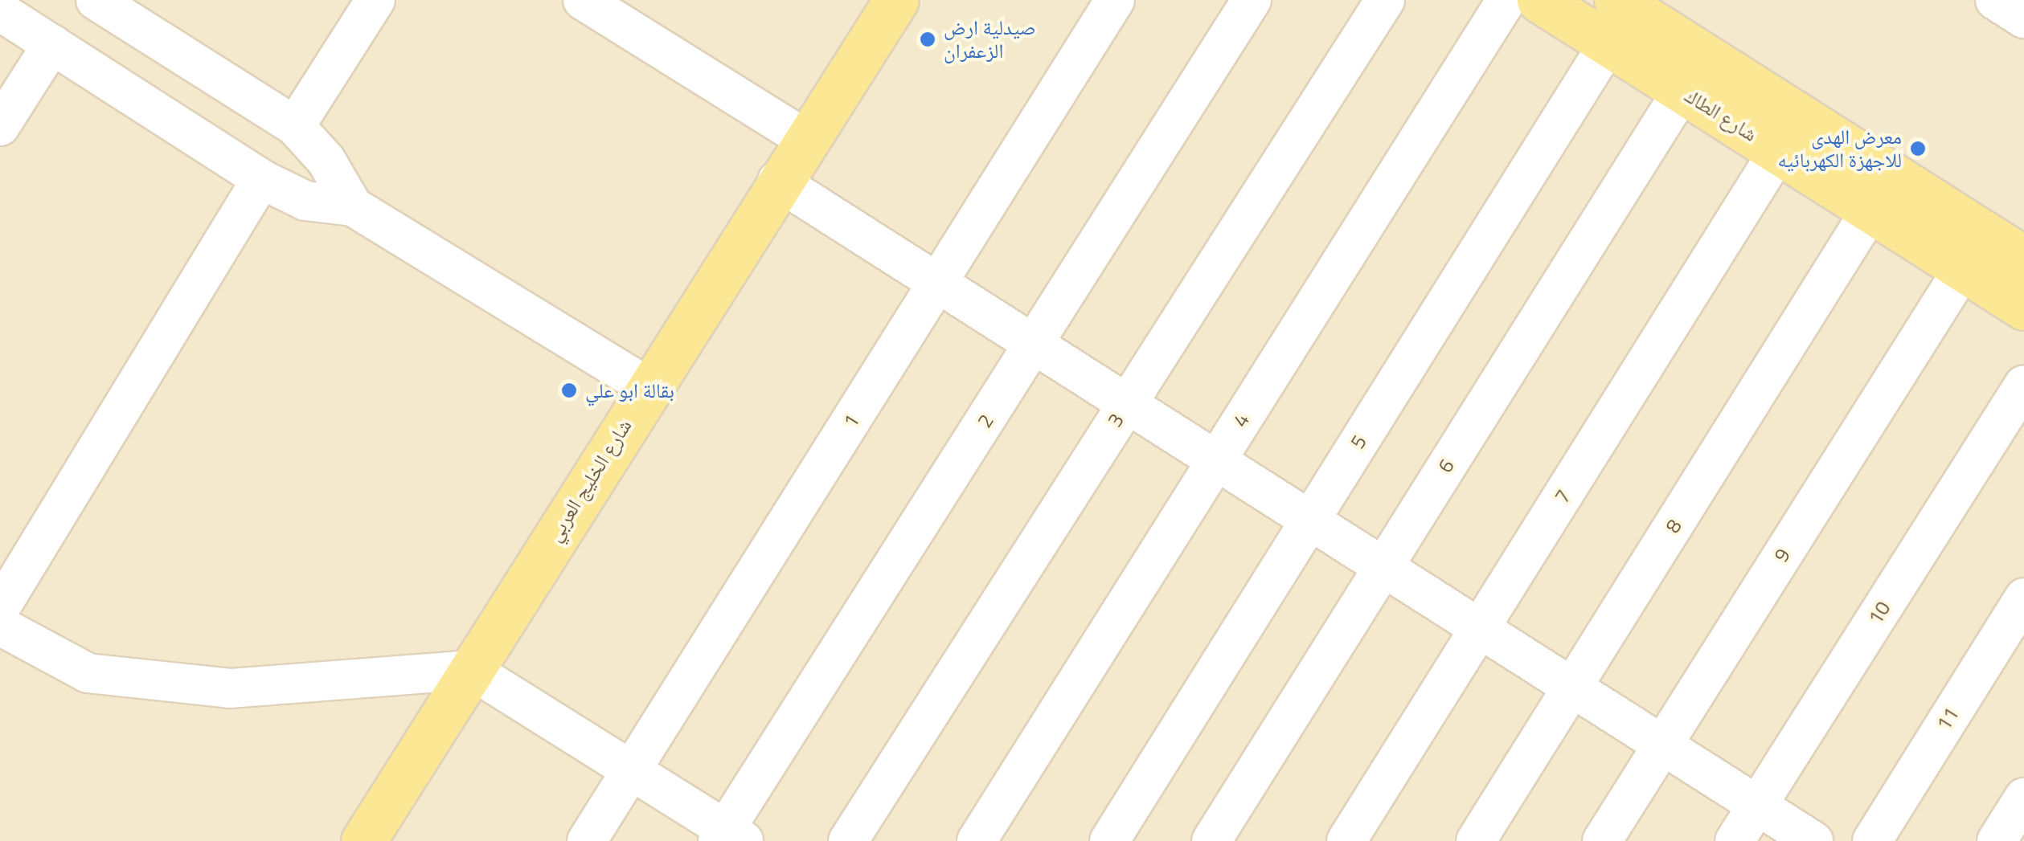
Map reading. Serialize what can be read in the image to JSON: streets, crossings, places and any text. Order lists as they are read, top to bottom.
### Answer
{
  "streets": {
    "main road": ["شارع الطاك", "شارع الخليج العربي"],
    "street": [
      "3",
      "4",
      "1",
      "2",
      "5",
      "6",
      "7",
      "8",
      "9",
      "10",
      "11"
    ]
  },
  "crossings": [
    ["شارع الطاك", "5"],
    ["شارع الطاك", "6"],
    ["شارع الطاك", "7"],
    ["شارع الطاك", "8"],
    ["شارع الطاك", "9"]
  ],
  "places": ["صيدلية ارض الزعفران", "معرض الهدى للاجهزة الكهربائيه", "بقالة ابو علي"]
}
